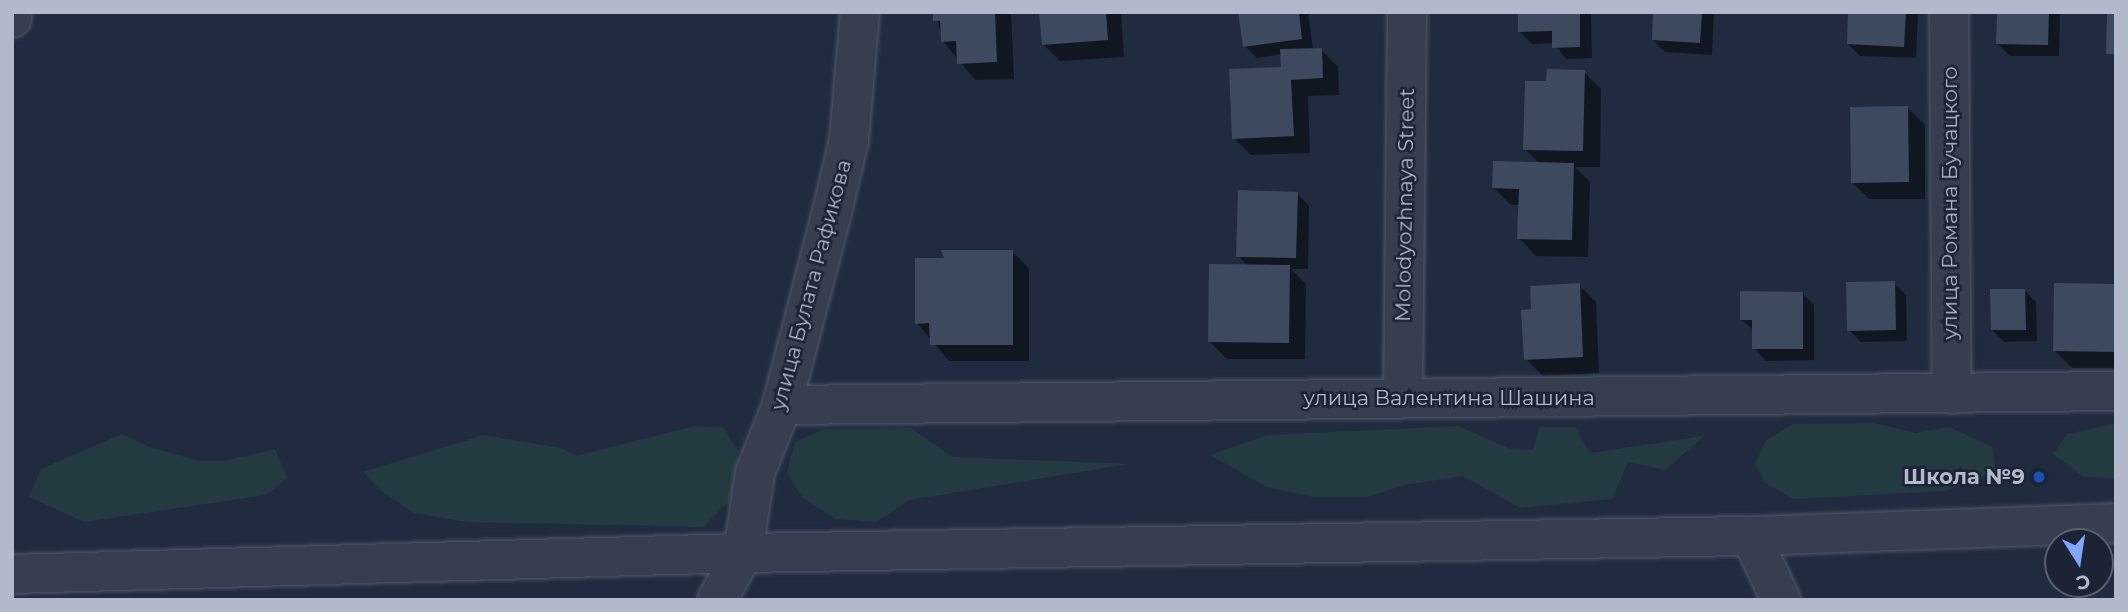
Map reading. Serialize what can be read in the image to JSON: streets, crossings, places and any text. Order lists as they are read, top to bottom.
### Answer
{
  "streets": {
    "street": [
      "улица Романа Бучацкого",
      "Molodyozhnaya Street",
      "улица Булата Рафикова",
      "улица Валентина Шашина"
    ]
  },
  "crossings": [
    ["улица Романа Бучацкого", "улица Валентина Шашина"],
    ["Molodyozhnaya Street", "улица Валентина Шашина"],
    ["улица Булата Рафикова", "улица Валентина Шашина"]
  ],
  "places": ["Школа №9"],
  "north": "bottom"
}
